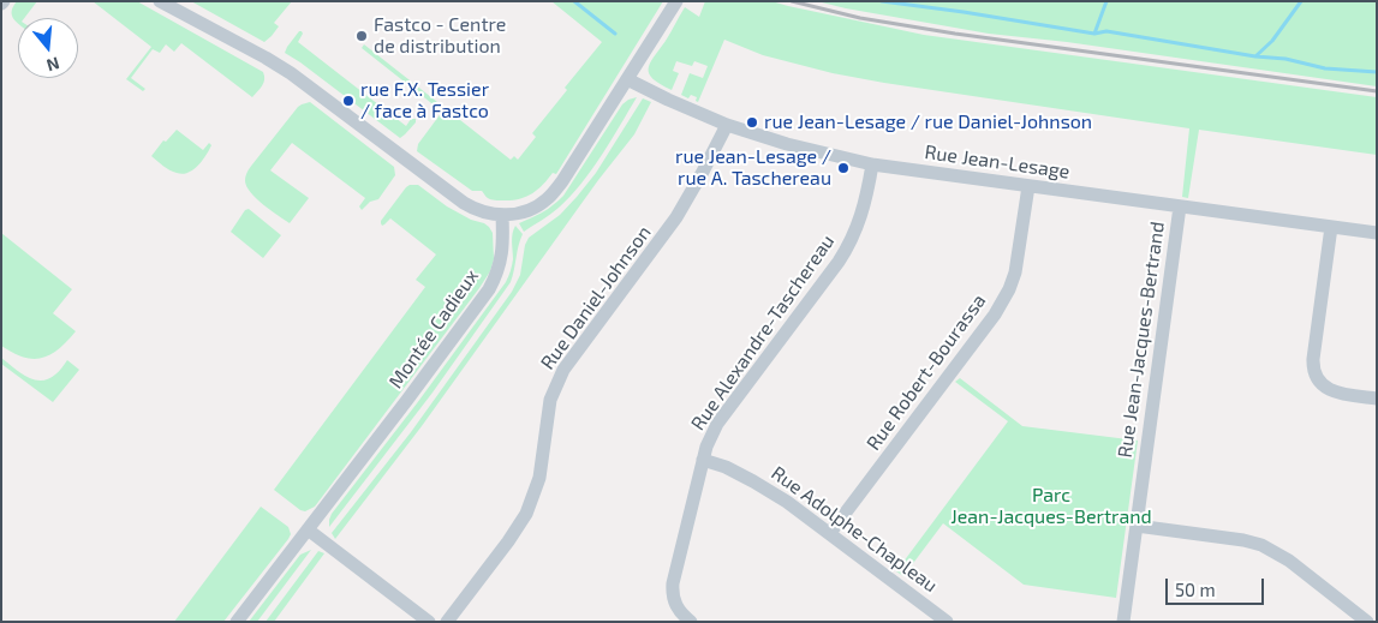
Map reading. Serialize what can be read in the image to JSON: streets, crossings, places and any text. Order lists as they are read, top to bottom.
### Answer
{
  "streets": {
    "street": [
      "Rue Jean-Lesage",
      "Rue Daniel-Johnson",
      "Montée Cadieux",
      "Rue Alexandre-Taschereau",
      "Rue Jean-Jacques-Bertrand",
      "Rue Robert-Bourassa",
      "Rue Adolphe-Chapleau"
    ]
  },
  "crossings": [
    ["Rue Jean-Lesage", "Rue Daniel-Johnson"],
    ["Rue Jean-Lesage", "Rue Alexandre-Taschereau"],
    ["Rue Jean-Lesage", "Rue Jean-Jacques-Bertrand"],
    ["Rue Jean-Lesage", "Rue Robert-Bourassa"],
    ["Rue Alexandre-Taschereau", "Rue Adolphe-Chapleau"],
    ["Rue Robert-Bourassa", "Rue Adolphe-Chapleau"]
  ],
  "parks": ["Parc Jean-Jacques-Bertrand"],
  "places": [
    "Fastco - Centre de distribution",
    "rue F.X. Tessier / face à Fastco",
    "rue Jean-Lesage / rue Daniel-Johnson",
    "rue Jean-Lesage / rue A. Taschereau"
  ],
  "scale_bar": "50 m",
  "north": "bottom"
}
